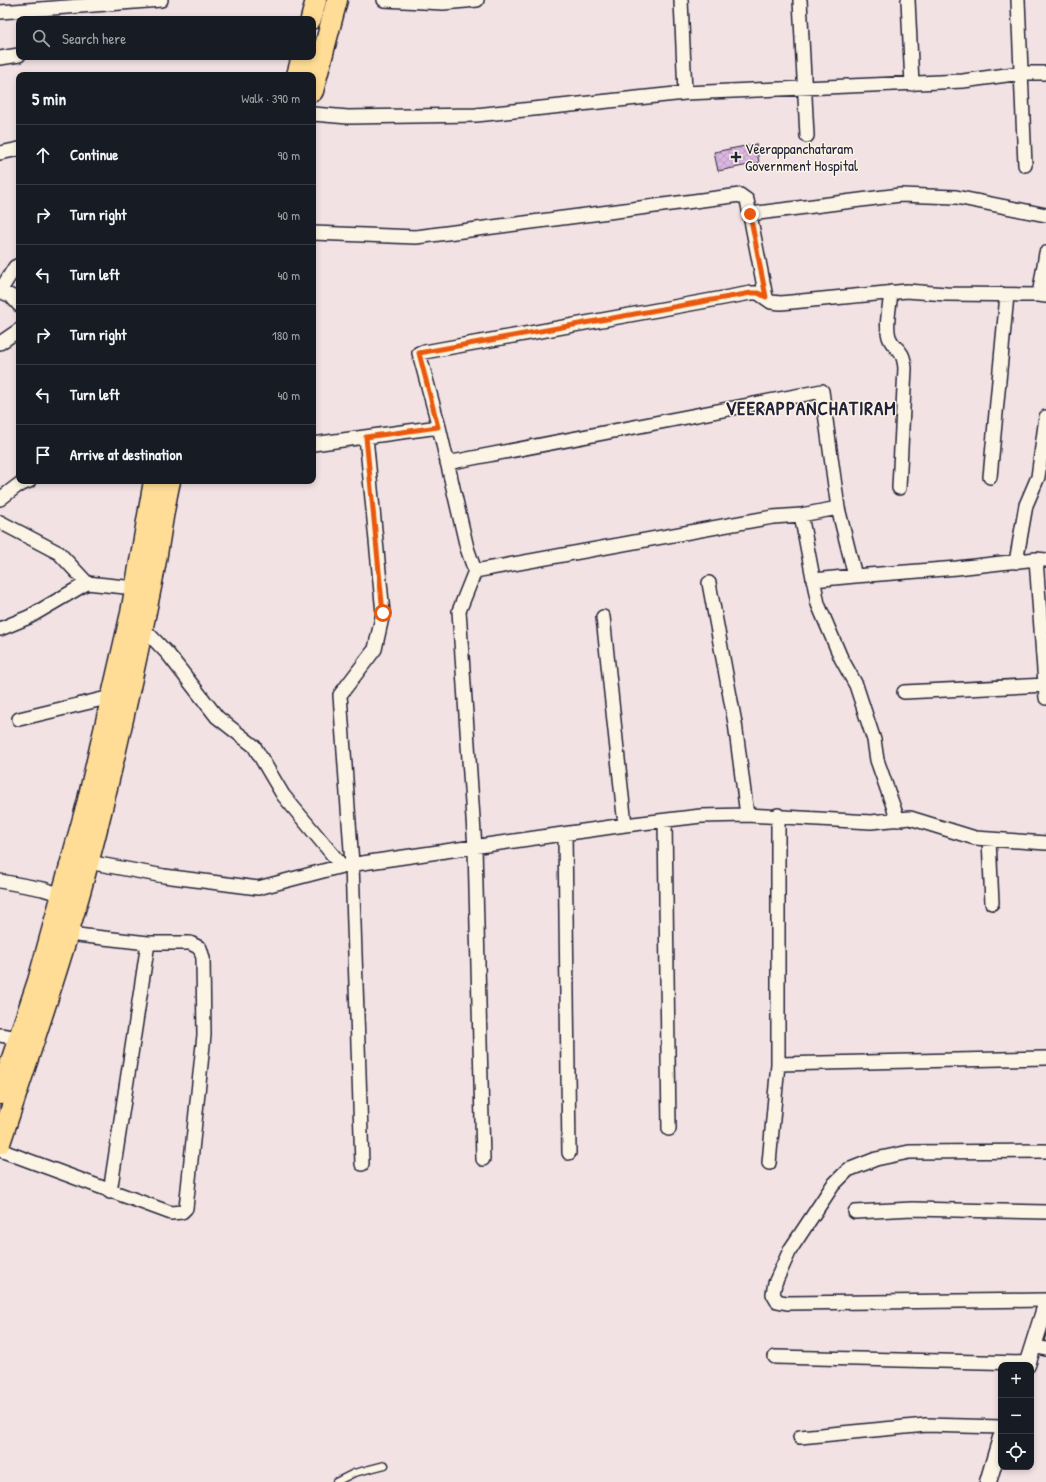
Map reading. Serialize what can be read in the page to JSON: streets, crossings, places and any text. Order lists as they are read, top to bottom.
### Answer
{
  "districts": ["VEERAPPANCHATIRAM"],
  "places": {
    "health": ["Veerappanchataram Government Hospital"]
  },
  "page": {
    "search": "Search here",
    "heading": ["5 min", "Walk · 390 m"],
    "list": [
      ["Continue", "90 m"],
      ["Turn right", "40 m"],
      ["Turn left", "40 m"],
      ["Turn right", "180 m"],
      ["Turn left", "40 m"],
      "Arrive at destination"
    ],
    "map_buttons": ["+", "−"]
  }
}
